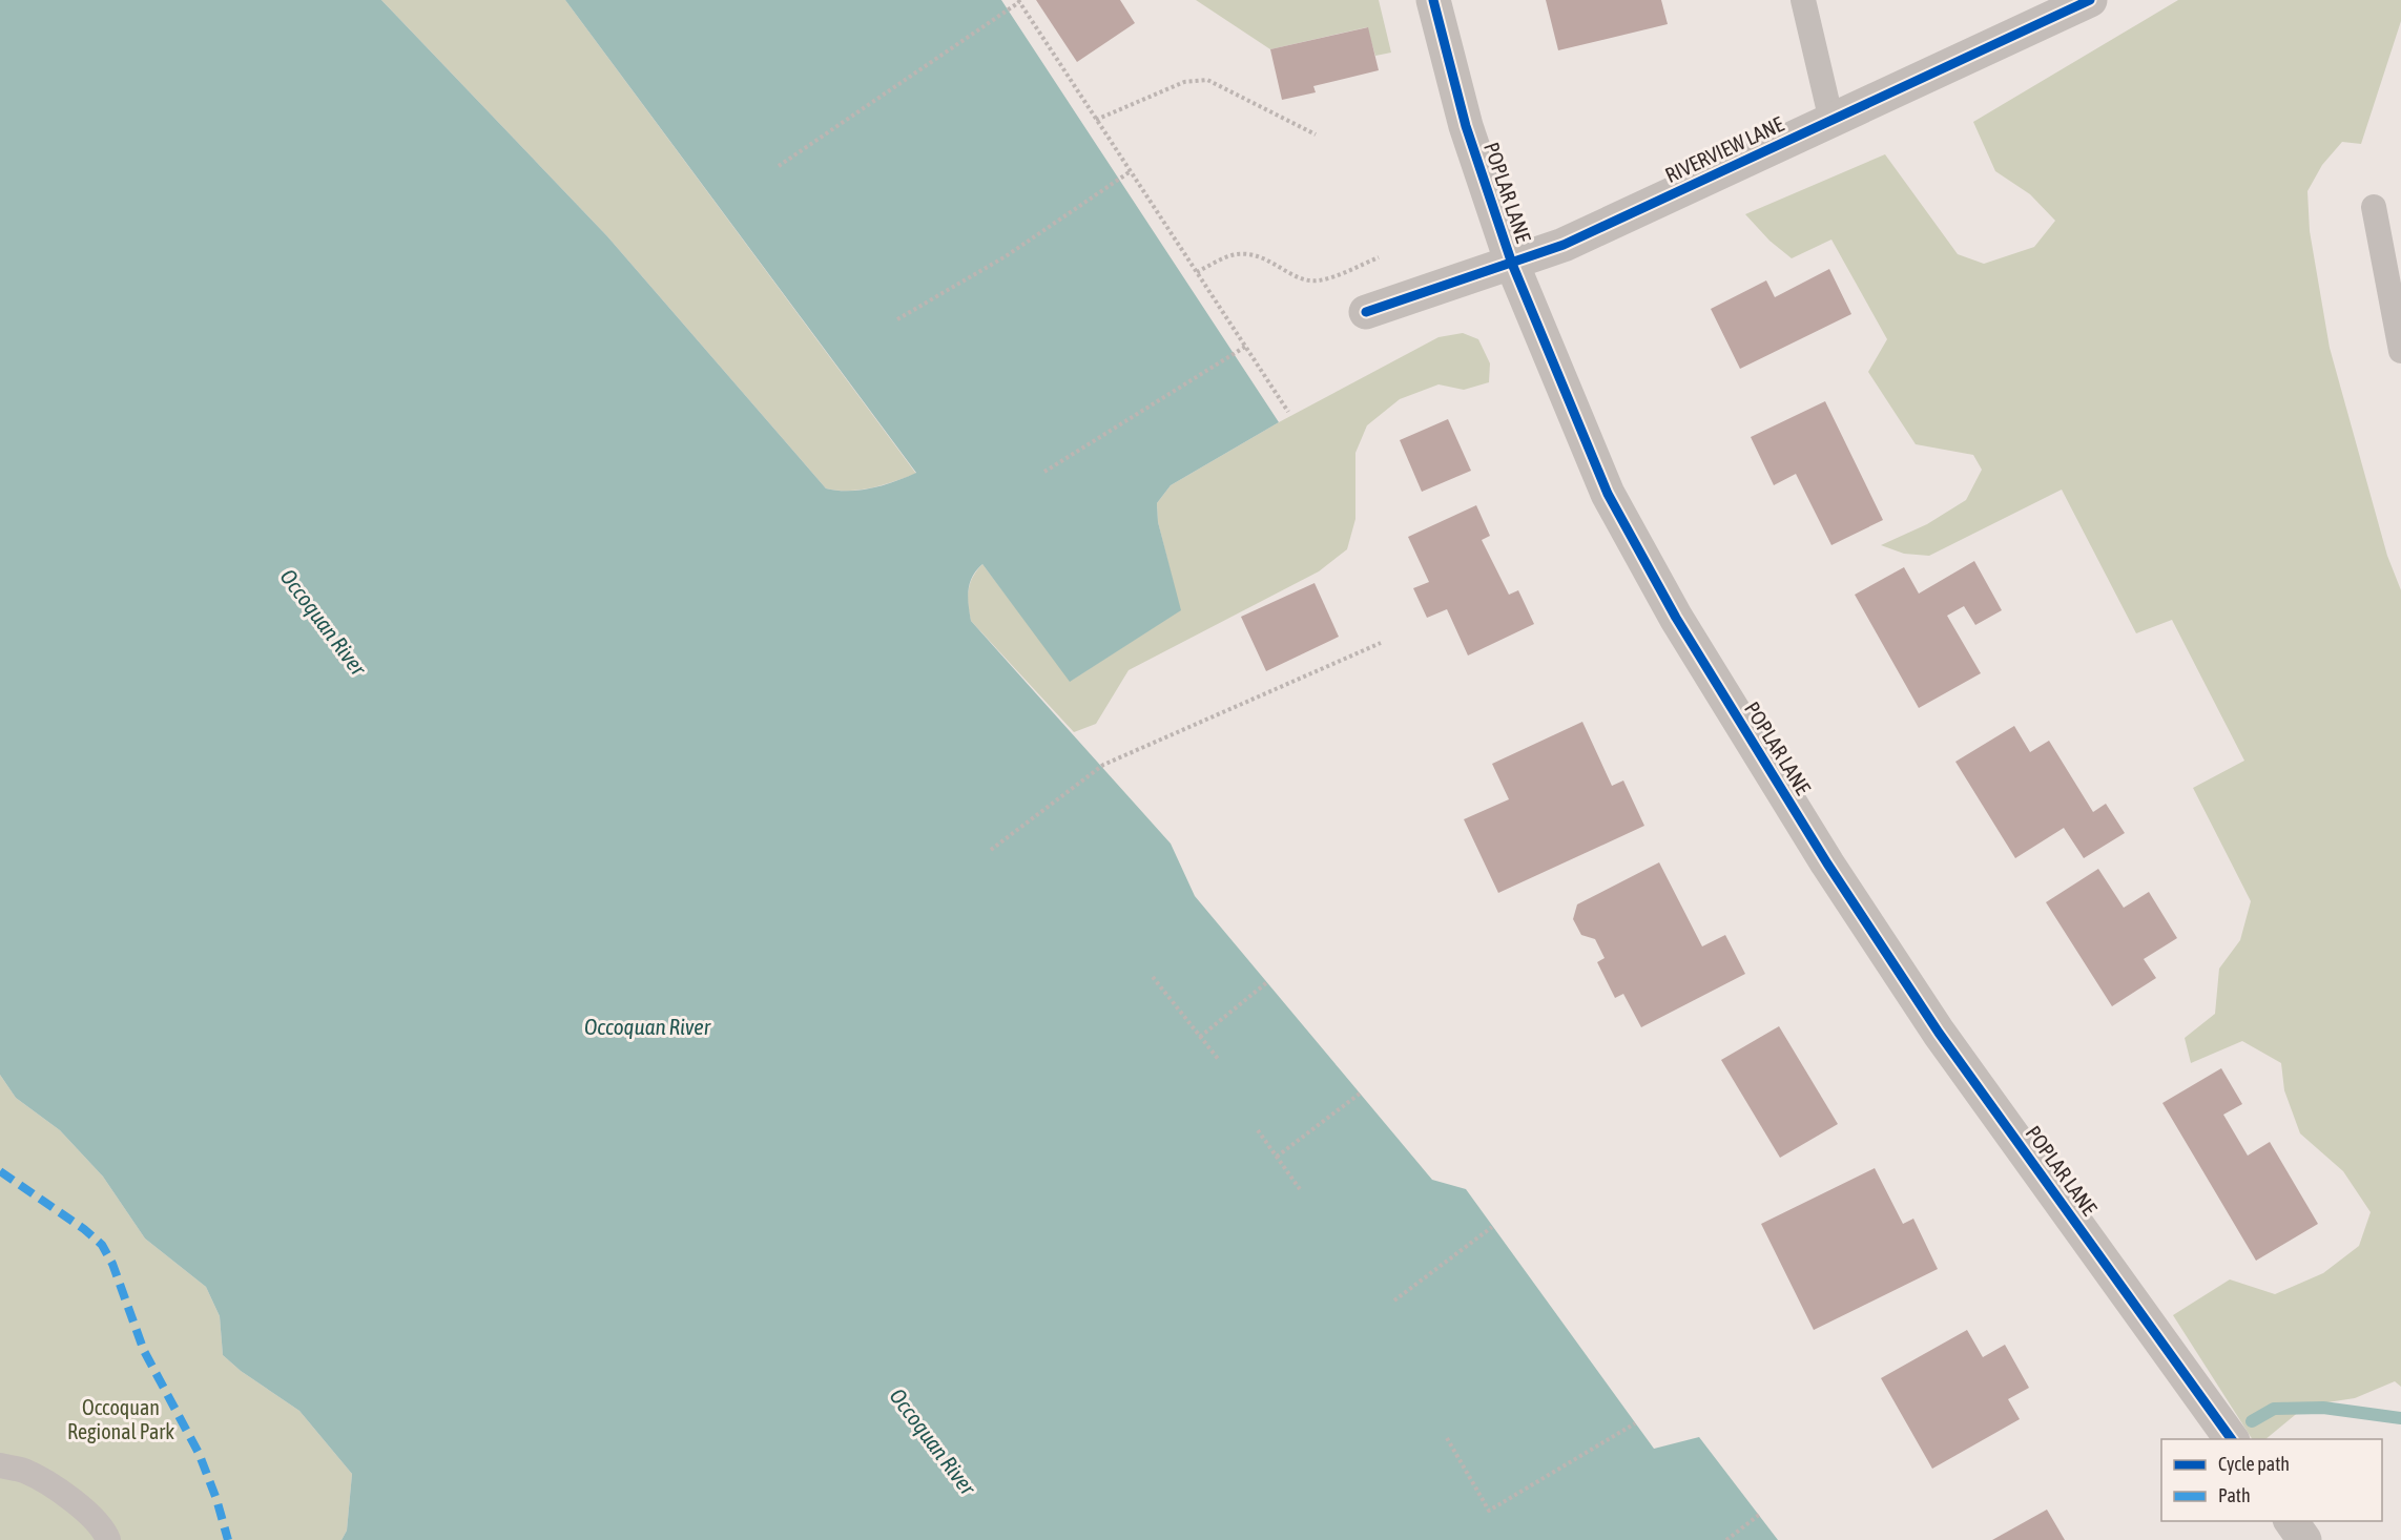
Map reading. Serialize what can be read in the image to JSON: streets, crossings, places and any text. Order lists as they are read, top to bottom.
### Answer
{
  "streets": {
    "street": ["RIVERVIEW LANE", "POPLAR LANE"]
  },
  "crossings": [
    ["RIVERVIEW LANE", "POPLAR LANE"]
  ],
  "water": ["Occoquan River"],
  "parks": ["Occoquan Regional Park"],
  "legend": ["Cycle path", "Path"]
}
